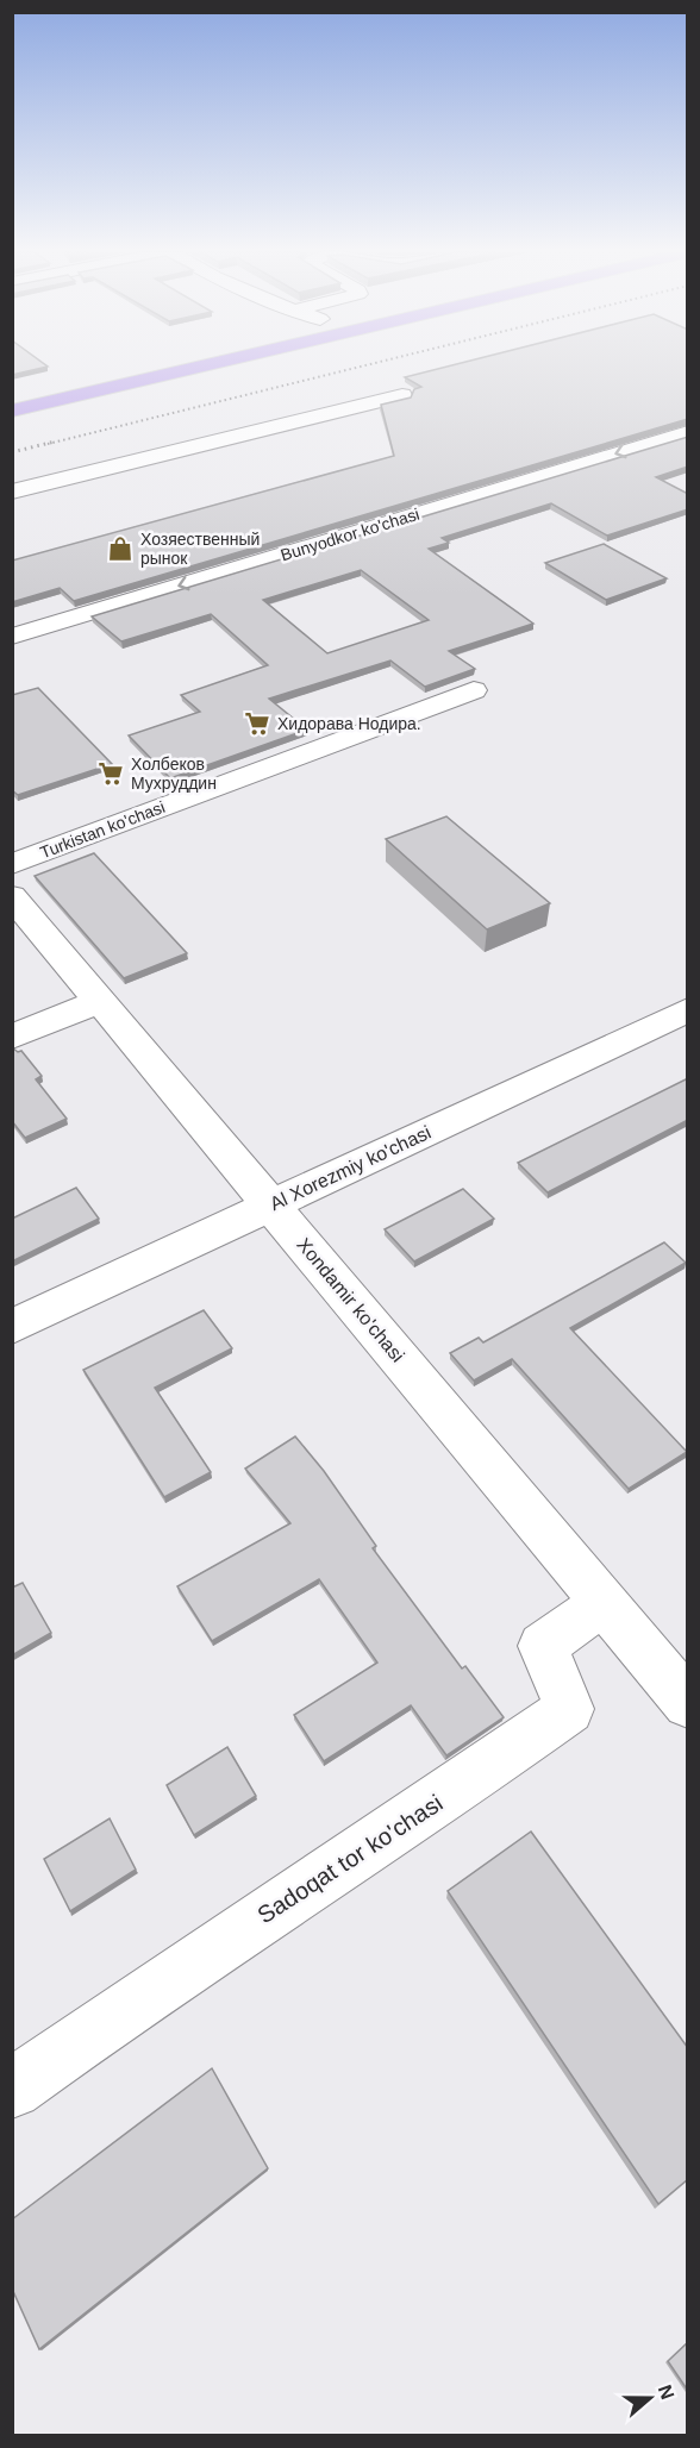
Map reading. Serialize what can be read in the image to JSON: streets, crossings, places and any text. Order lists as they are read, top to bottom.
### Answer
{
  "streets": {
    "street": [
      "Bunyodkor ko'chasi",
      "Turkistan ko'chasi",
      "Al Xorezmiy ko'chasi",
      "Xondamir ko'chasi",
      "Sadoqat tor ko'chasi"
    ]
  },
  "crossings": [
    ["Al Xorezmiy ko'chasi", "Xondamir ko'chasi"],
    ["Xondamir ko'chasi", "Sadoqat tor ko'chasi"]
  ],
  "places": {
    "shop": ["Хозяественный рынок"],
    "supermarket": ["Хидорава Нодира.", "Холбеков Мухруддин"]
  },
  "north": "right"
}
